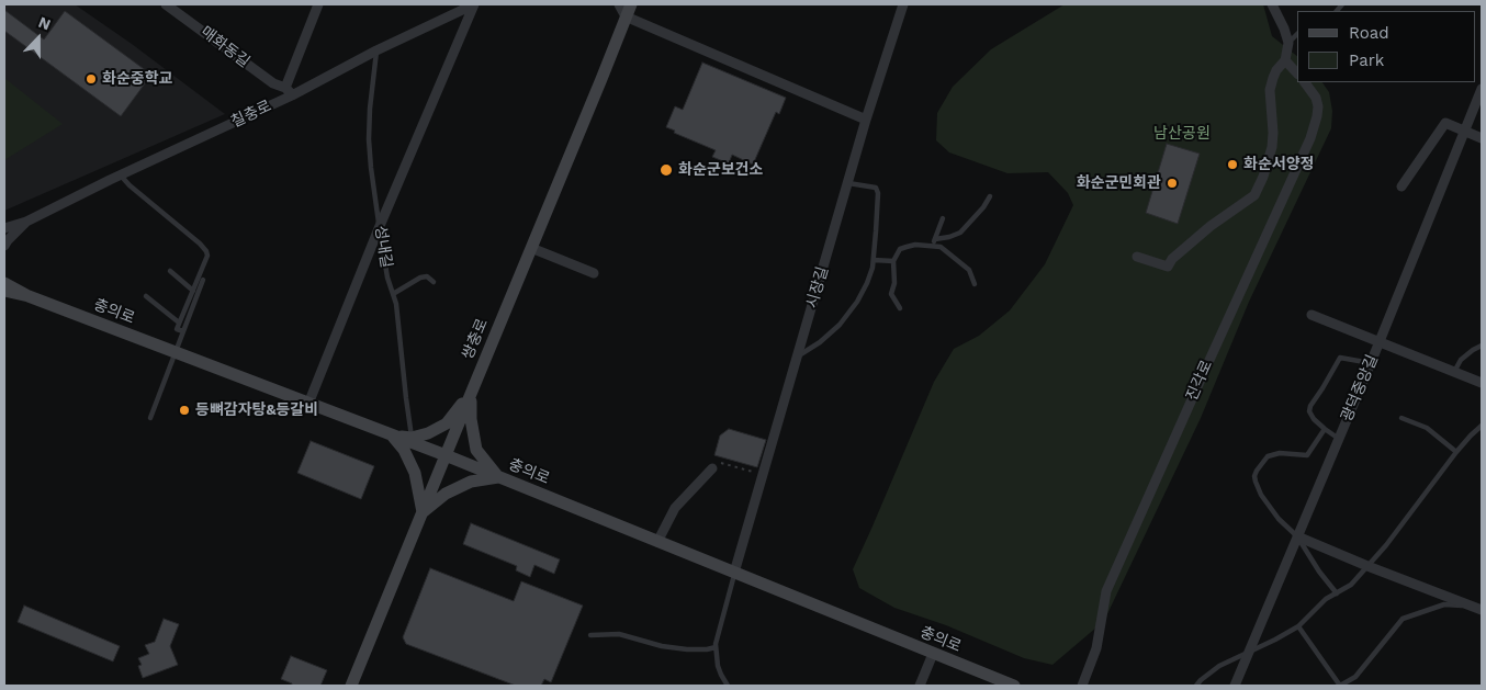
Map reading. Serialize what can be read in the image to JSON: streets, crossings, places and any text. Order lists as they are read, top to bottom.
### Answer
{
  "streets": {
    "street": [
      "매화동길",
      "칠충로",
      "시장길",
      "충의로",
      "쌍충로",
      "진각로",
      "광덕중앙길"
    ],
    "lane": ["성내길"]
  },
  "crossings": [
    ["매화동길", "칠충로"],
    ["칠충로", "성내길"],
    ["성내길", "충의로"],
    ["시장길", "충의로"],
    ["충의로", "쌍충로"]
  ],
  "parks": ["남산공원"],
  "places": [
    "화순중학교",
    "화순서양정",
    "화순군보건소",
    "화순군민회관",
    "등뼈감자탕&등갈비"
  ],
  "legend": ["Road", "Park"],
  "north": "top"
}
